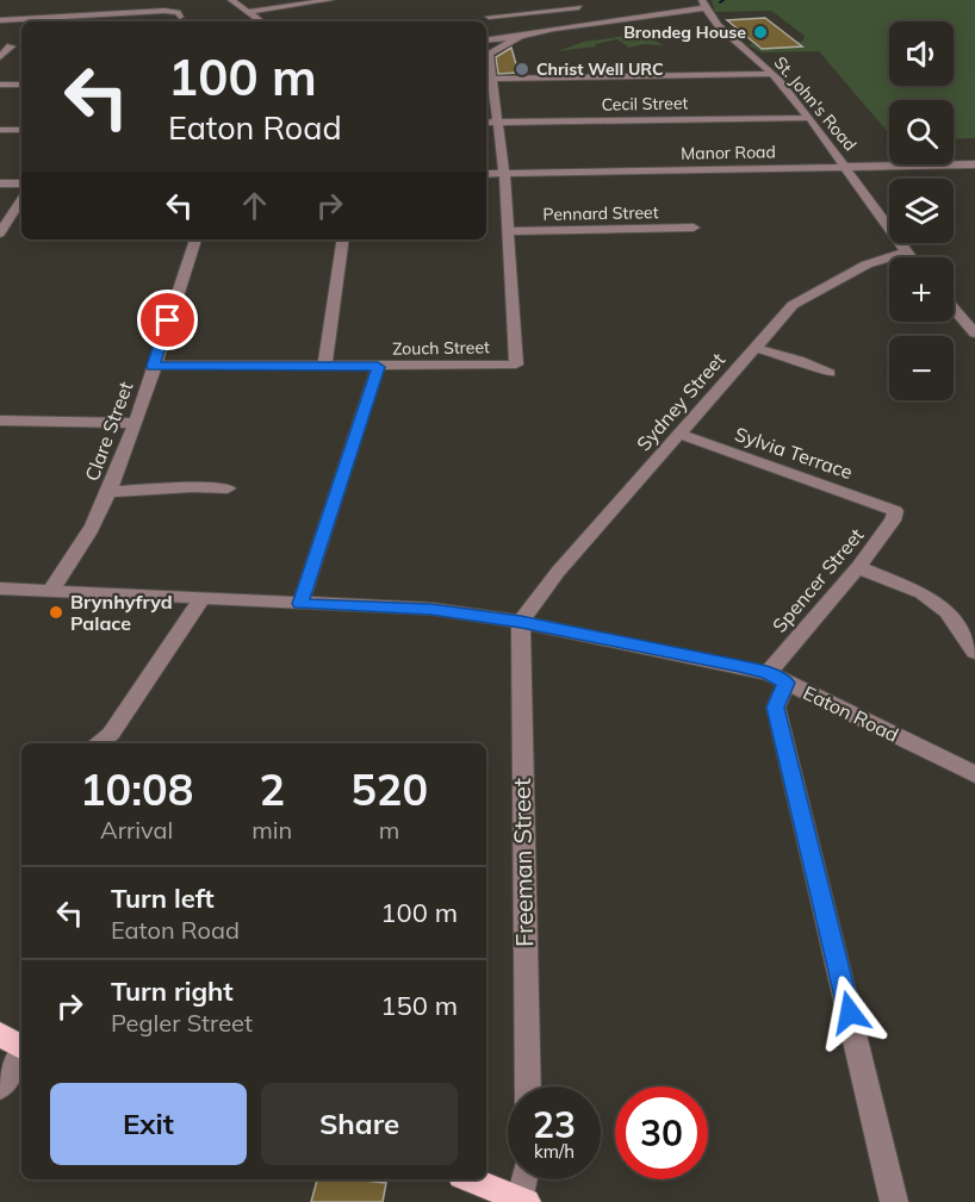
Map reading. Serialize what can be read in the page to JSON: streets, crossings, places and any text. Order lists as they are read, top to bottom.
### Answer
{
  "streets": {
    "street": [
      "Cecil Street",
      "St. John's Road",
      "Manor Road",
      "Pennard Street",
      "Zouch Street",
      "Sydney Street",
      "Clare Street",
      "Sylvia Terrace",
      "Spencer Street",
      "Eaton Road",
      "Freeman Street"
    ]
  },
  "crossings": [
    ["Cecil Street", "St. John's Road"],
    ["St. John's Road", "Manor Road"],
    ["St. John's Road", "Sydney Street"],
    ["Pennard Street", "Zouch Street"],
    ["Zouch Street", "Clare Street"],
    ["Sydney Street", "Sylvia Terrace"],
    ["Sydney Street", "Eaton Road"],
    ["Sydney Street", "Freeman Street"],
    ["Clare Street", "Eaton Road"],
    ["Sylvia Terrace", "Spencer Street"],
    ["Spencer Street", "Eaton Road"],
    ["Eaton Road", "Freeman Street"]
  ],
  "places": ["Brondeg House", "Christ Well URC", "Brynhyfryd Palace"],
  "page": {
    "map_buttons": ["+", "−"],
    "turn": ["100 m", "Eaton Road"],
    "eta": [
      "10:08",
      "Arrival",
      "2",
      "min",
      "520",
      "m"
    ],
    "list": [
      {
        "name": "Turn left",
        "note": "Eaton Road",
        "value": "100 m"
      },
      {
        "name": "Turn right",
        "note": "Pegler Street",
        "value": "150 m"
      }
    ],
    "buttons": ["Exit", "Share"],
    "speed": "23 km/h",
    "limit": "30"
  }
}
